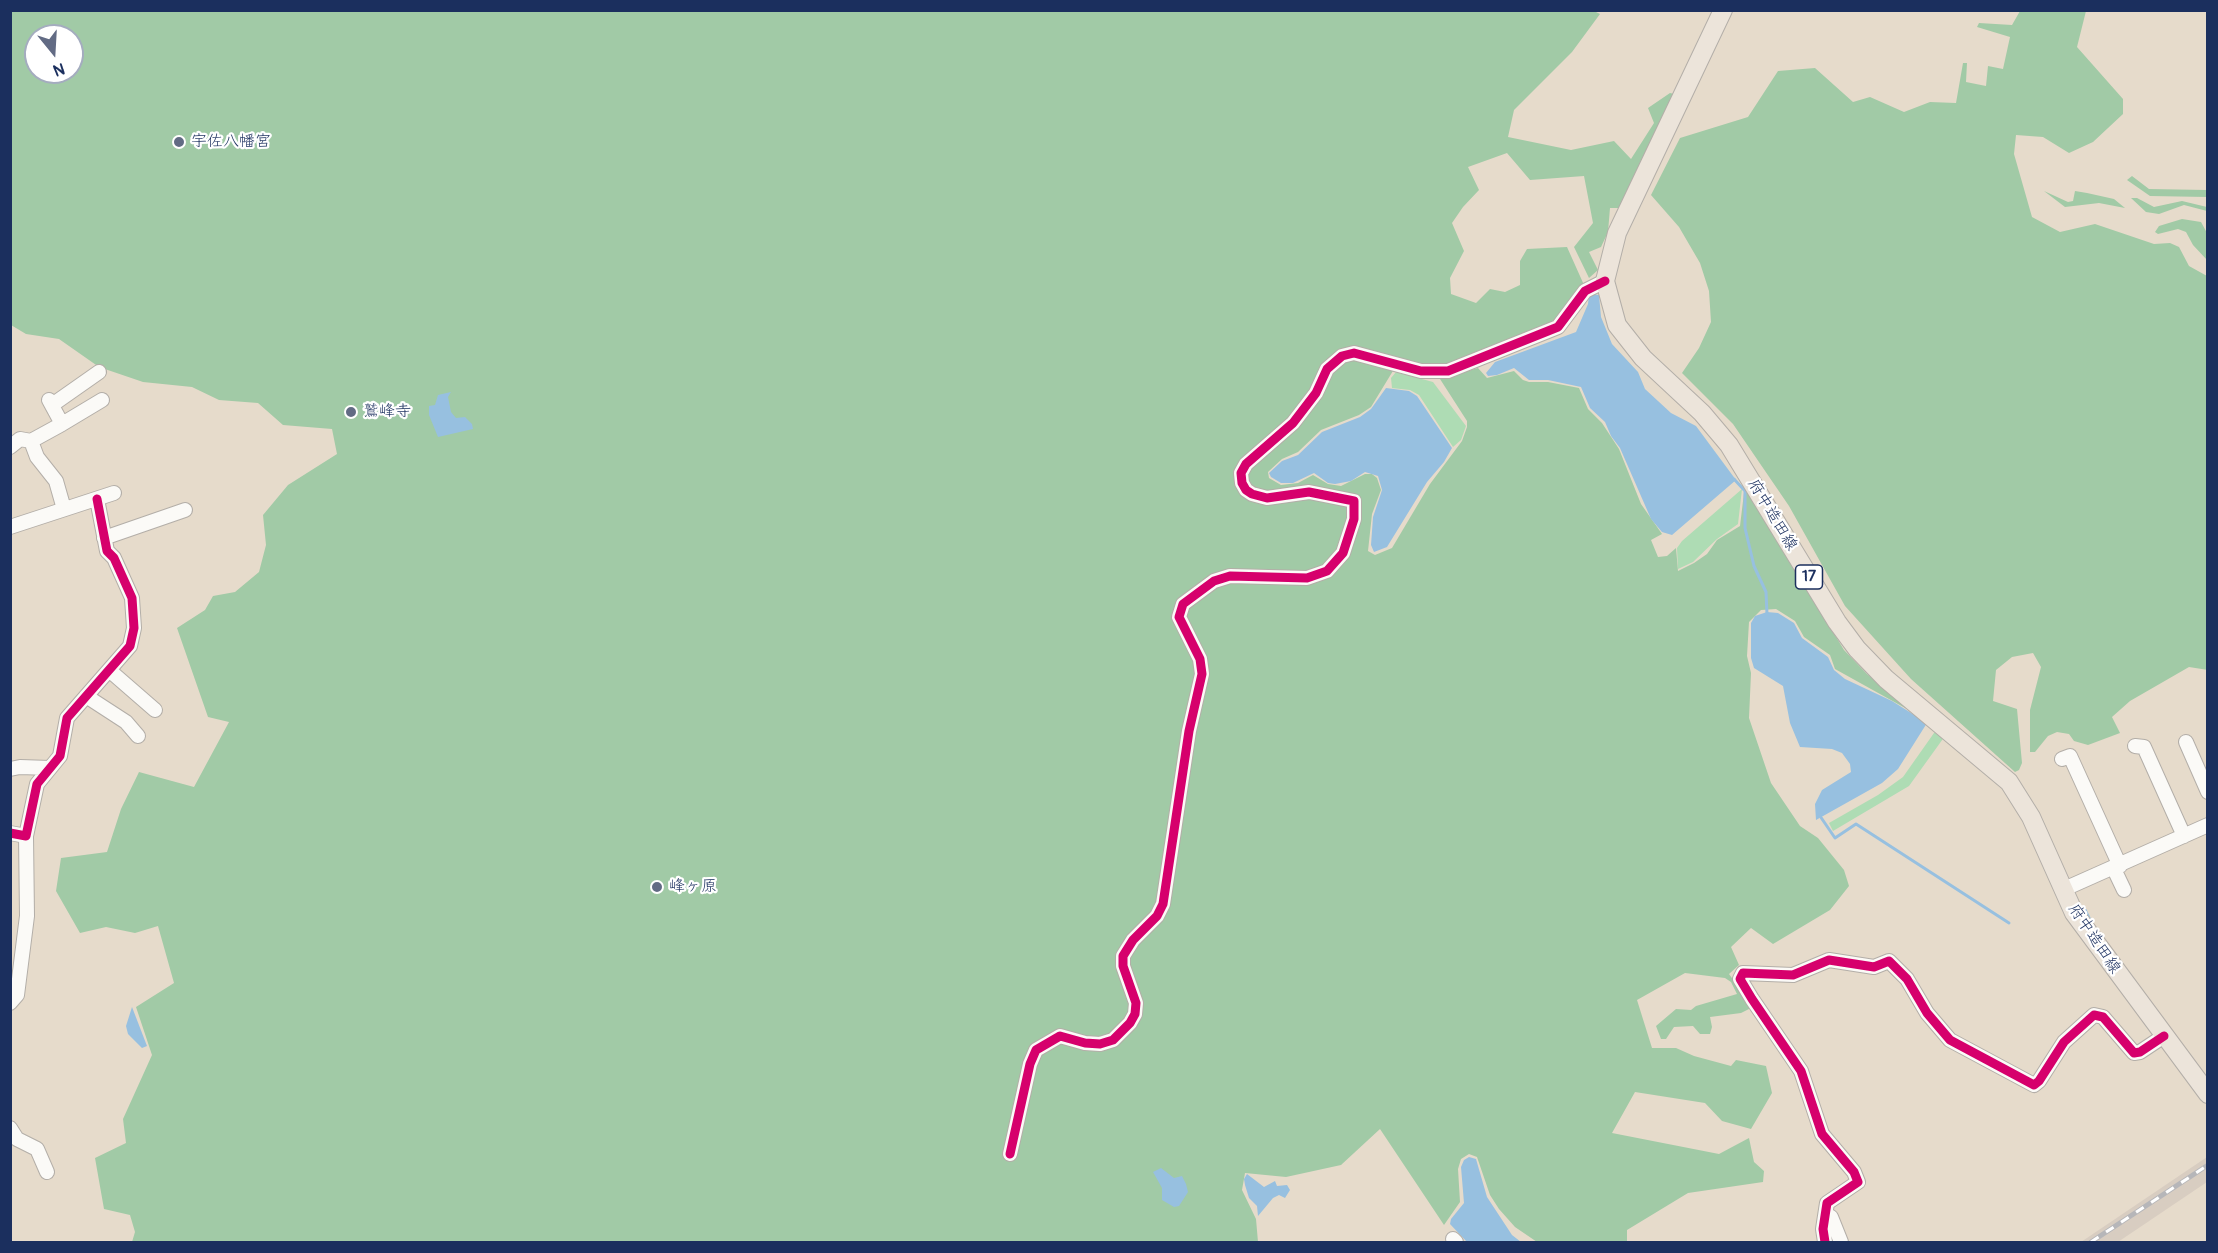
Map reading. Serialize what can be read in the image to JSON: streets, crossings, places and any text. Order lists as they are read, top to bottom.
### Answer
{
  "streets": {
    "main road": ["府中造田線", "17"]
  },
  "places": ["宇佐八幡宮", "鷲峰寺", "峰ヶ原"],
  "north": "bottom"
}
